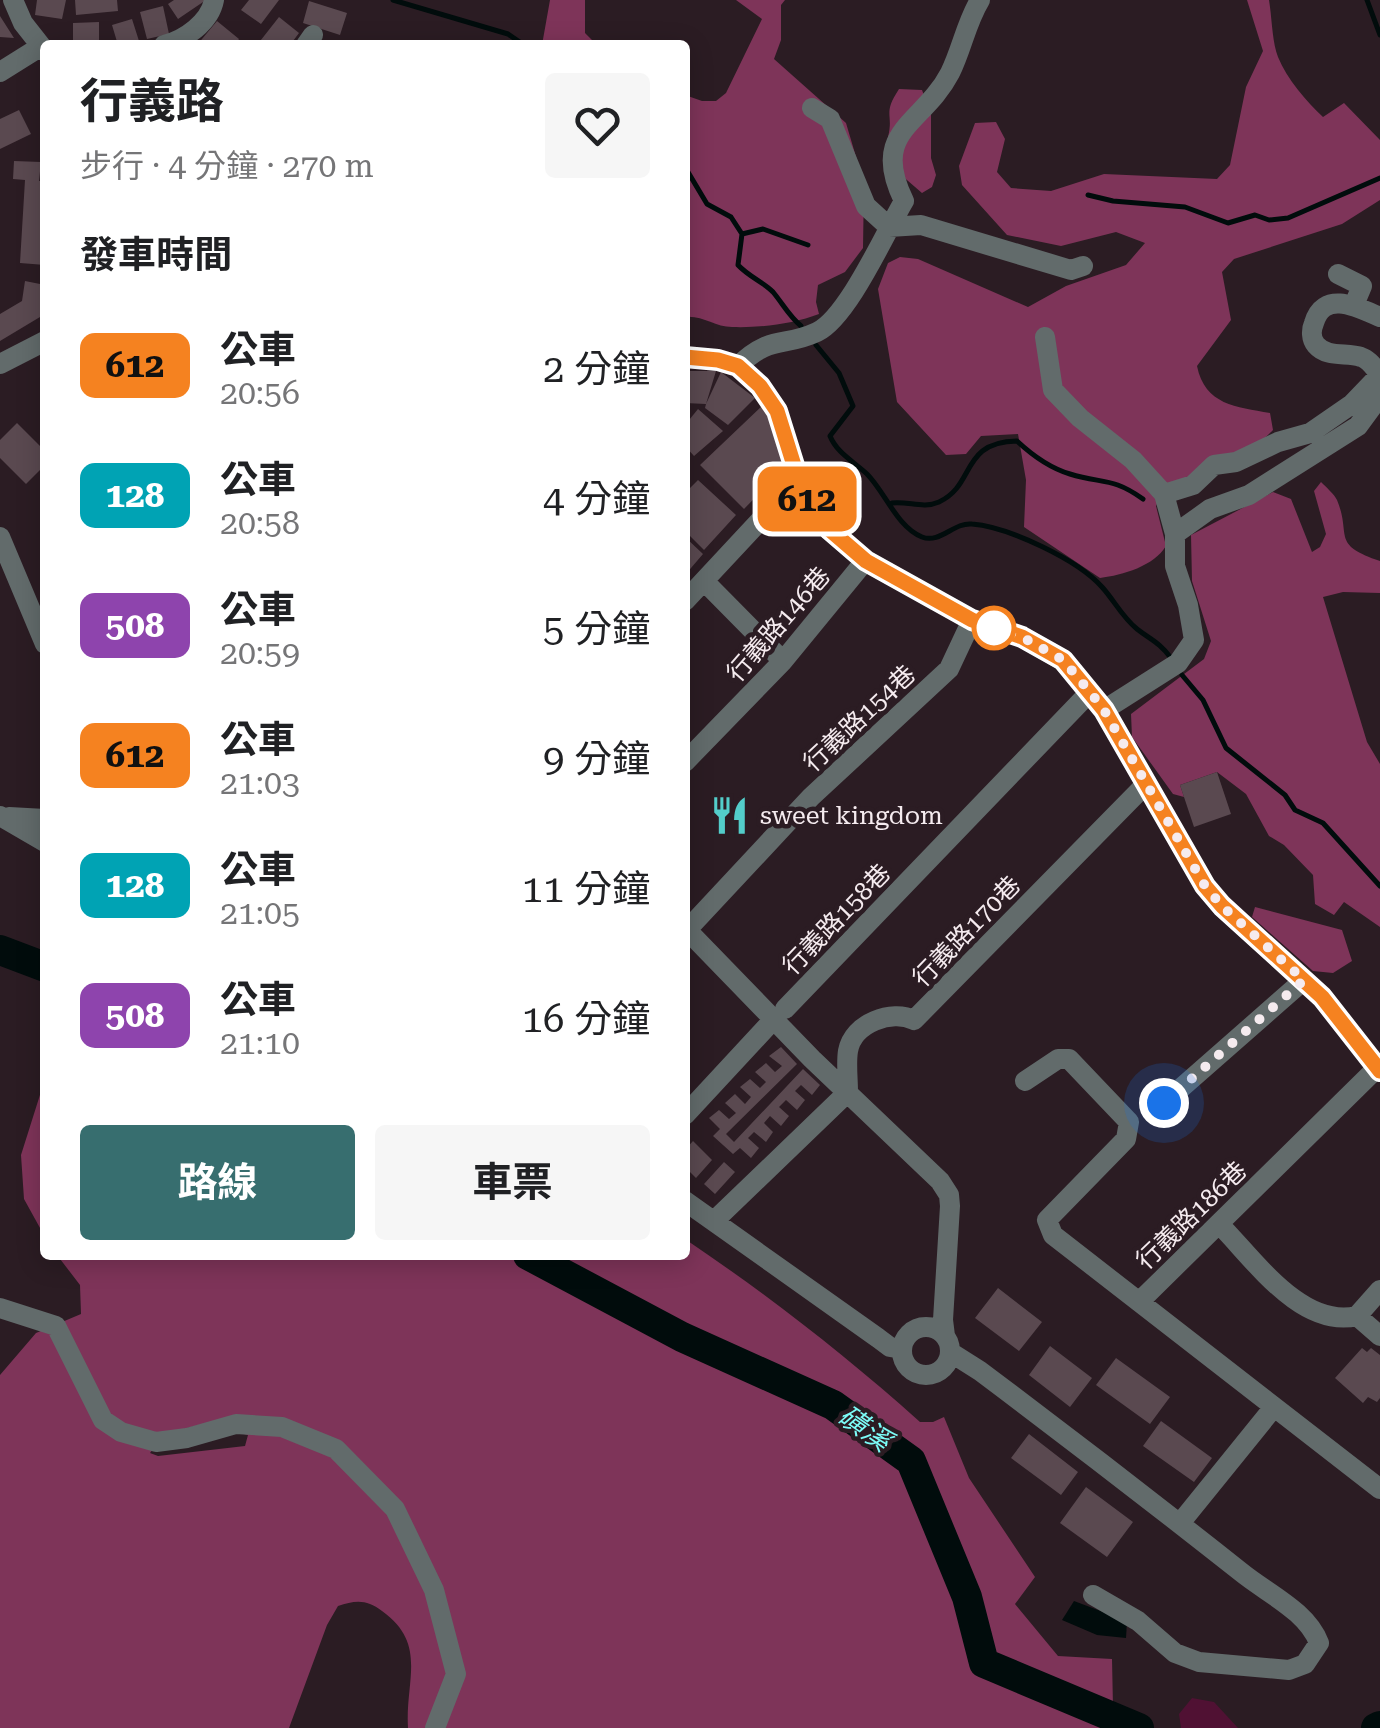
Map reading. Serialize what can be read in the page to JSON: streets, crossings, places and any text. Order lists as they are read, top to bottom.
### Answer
{
  "streets": {
    "street": [
      "行義路146巷",
      "行義路154巷",
      "行義路158巷",
      "行義路170巷",
      "行義路186巷"
    ]
  },
  "water": ["磺溪"],
  "places": {
    "restaurant": ["sweet kingdom"]
  },
  "lines": ["bus line 612"],
  "page": {
    "on_map": "612",
    "heading": [
      ["行義路", "步行 · 4 分鐘 · 270 m"],
      "發車時間"
    ],
    "list": [
      {
        "mark": "612",
        "name": "公車",
        "note": "20:56",
        "value": "2 分鐘"
      },
      {
        "mark": "128",
        "name": "公車",
        "note": "20:58",
        "value": "4 分鐘"
      },
      {
        "mark": "508",
        "name": "公車",
        "note": "20:59",
        "value": "5 分鐘"
      },
      {
        "mark": "612",
        "name": "公車",
        "note": "21:03",
        "value": "9 分鐘"
      },
      {
        "mark": "128",
        "name": "公車",
        "note": "21:05",
        "value": "11 分鐘"
      },
      {
        "mark": "508",
        "name": "公車",
        "note": "21:10",
        "value": "16 分鐘"
      }
    ],
    "buttons": ["路線", "車票"]
  }
}
